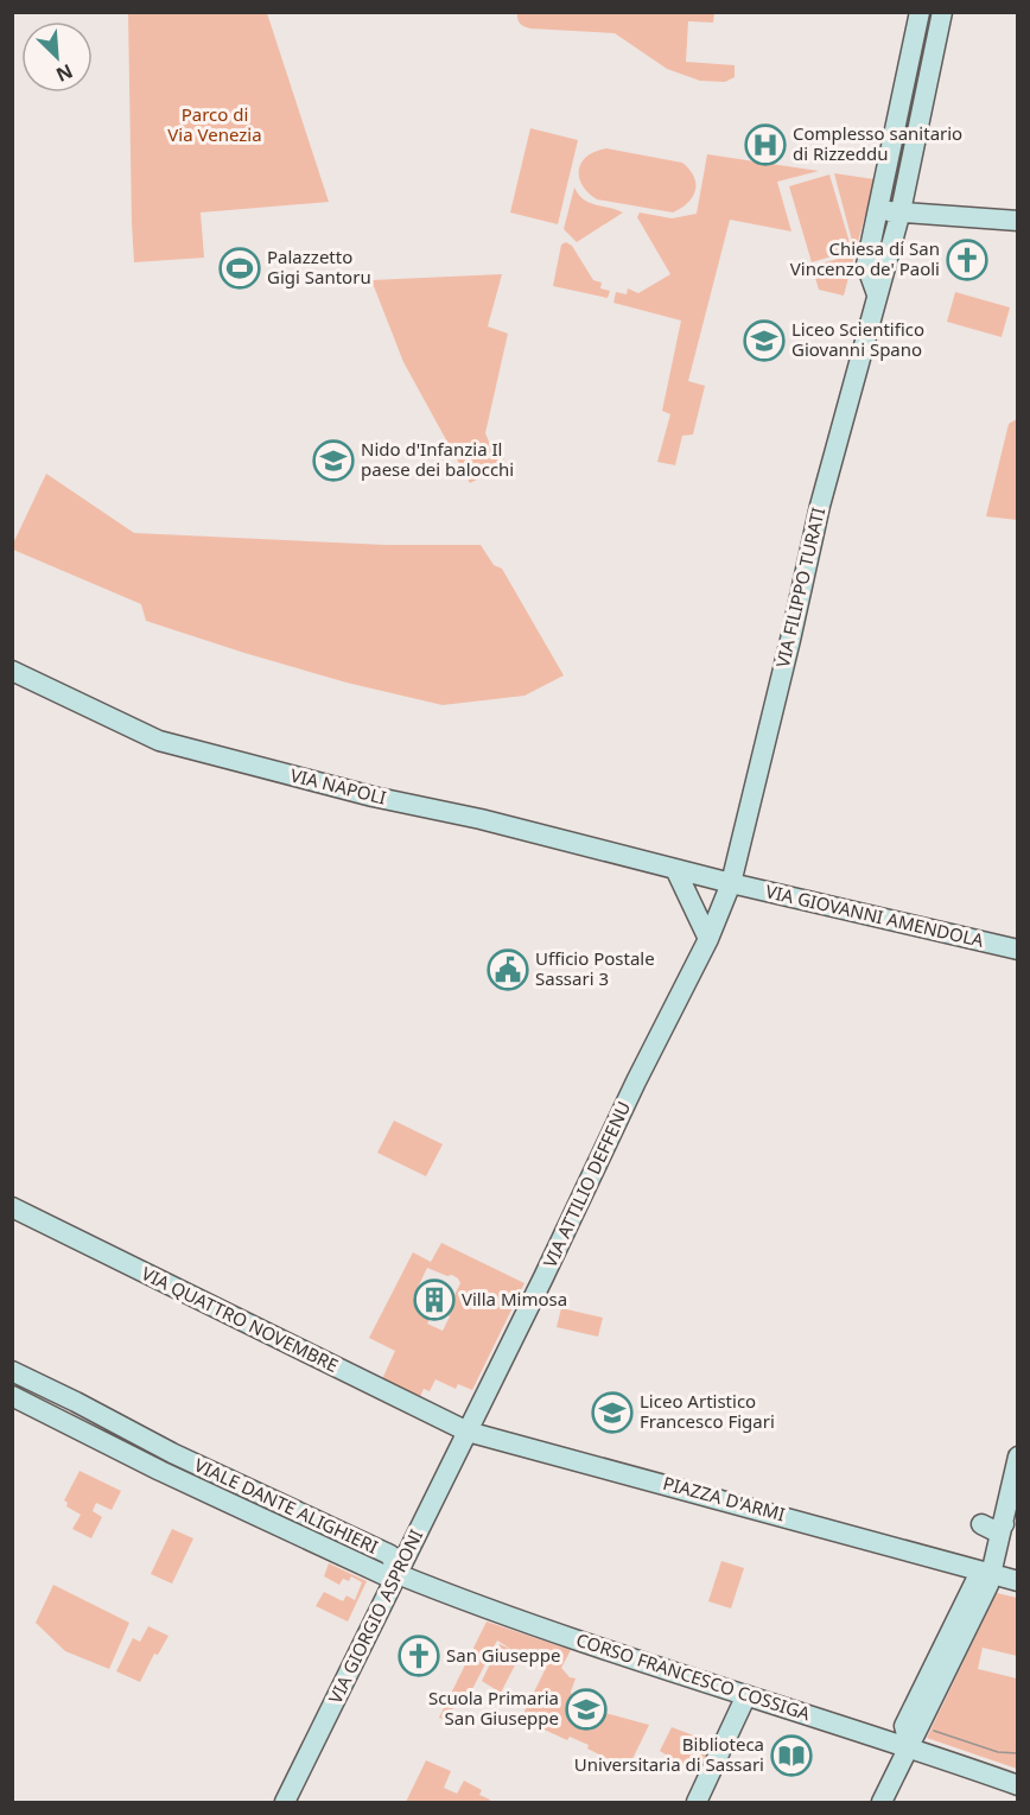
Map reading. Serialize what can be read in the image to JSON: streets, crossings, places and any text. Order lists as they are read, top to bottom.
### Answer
{
  "streets": {
    "street": [
      "VIA FILIPPO TURATI",
      "VIA NAPOLI",
      "VIA GIOVANNI AMENDOLA",
      "VIA ATTILIO DEFFENU",
      "VIA QUATTRO NOVEMBRE",
      "PIAZZA D'ARMI",
      "VIALE DANTE ALIGHIERI",
      "VIA GIORGIO ASPRONI",
      "CORSO FRANCESCO COSSIGA"
    ]
  },
  "crossings": [
    ["VIA FILIPPO TURATI", "VIA NAPOLI"],
    ["VIA FILIPPO TURATI", "VIA GIOVANNI AMENDOLA"],
    ["VIA FILIPPO TURATI", "VIA ATTILIO DEFFENU"],
    ["VIA NAPOLI", "VIA GIOVANNI AMENDOLA"],
    ["VIA ATTILIO DEFFENU", "VIA QUATTRO NOVEMBRE"],
    ["VIA ATTILIO DEFFENU", "PIAZZA D'ARMI"],
    ["VIA ATTILIO DEFFENU", "VIA GIORGIO ASPRONI"],
    ["VIA QUATTRO NOVEMBRE", "PIAZZA D'ARMI"],
    ["VIA QUATTRO NOVEMBRE", "VIA GIORGIO ASPRONI"],
    ["PIAZZA D'ARMI", "VIA GIORGIO ASPRONI"],
    ["VIALE DANTE ALIGHIERI", "VIA GIORGIO ASPRONI"],
    ["VIALE DANTE ALIGHIERI", "CORSO FRANCESCO COSSIGA"],
    ["VIA GIORGIO ASPRONI", "CORSO FRANCESCO COSSIGA"]
  ],
  "parks": ["Parco di Via Venezia"],
  "places": {
    "hospital": ["Complesso sanitario di Rizzeddu"],
    "church": ["Chiesa di San Vincenzo de' Paoli", "San Giuseppe"],
    "sports": ["Palazzetto Gigi Santoru"],
    "school or university": [
      "Liceo Scientifico Giovanni Spano",
      "Nido d'Infanzia Il paese dei balocchi",
      "Liceo Artistico Francesco Figari",
      "Scuola Primaria San Giuseppe"
    ],
    "public building": ["Ufficio Postale Sassari 3"],
    "building": ["Villa Mimosa"],
    "library": ["Biblioteca Universitaria di Sassari"]
  },
  "north": "bottom right"
}
